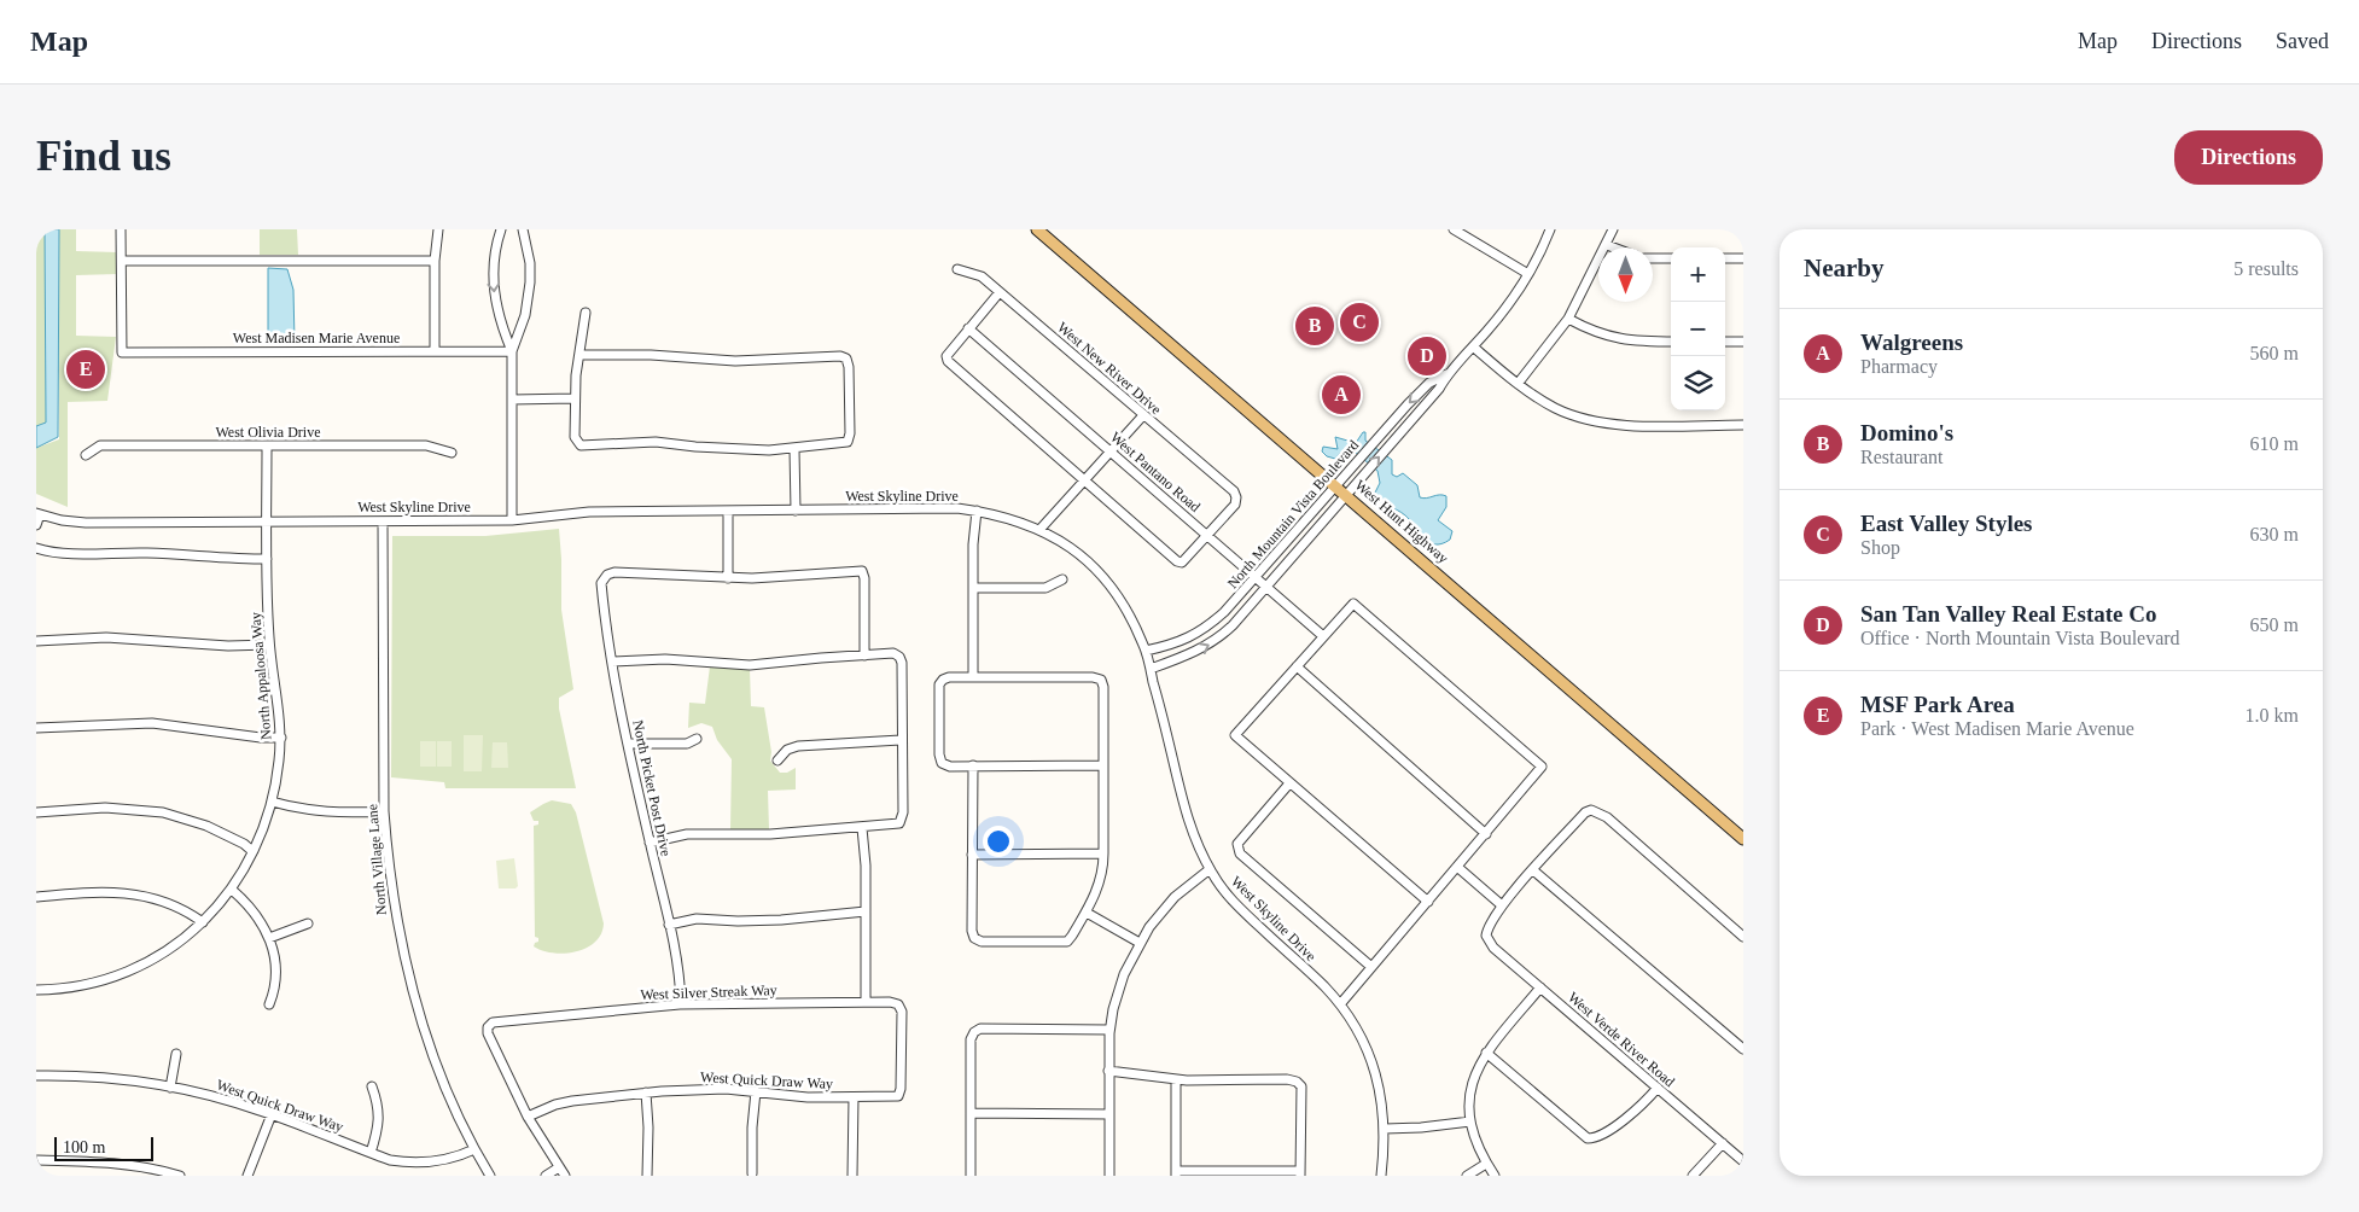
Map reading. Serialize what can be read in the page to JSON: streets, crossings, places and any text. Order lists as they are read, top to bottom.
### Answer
{
  "streets": {
    "main road": ["West Hunt Highway"],
    "street": [
      "West Madisen Marie Avenue",
      "West New River Drive",
      "West Olivia Drive",
      "West Pantano Road",
      "West Skyline Drive",
      "North Mountain Vista Boulevard",
      "North Appaloosa Way",
      "North Picket Post Drive",
      "North Village Lane",
      "West Silver Streak Way",
      "West Verde River Road",
      "West Quick Draw Way"
    ]
  },
  "crossings": [
    ["West New River Drive", "West Pantano Road"],
    ["West Olivia Drive", "North Appaloosa Way"],
    ["West Pantano Road", "North Mountain Vista Boulevard"],
    ["West Skyline Drive", "North Mountain Vista Boulevard"],
    ["West Skyline Drive", "North Appaloosa Way"],
    ["West Skyline Drive", "North Village Lane"],
    ["North Mountain Vista Boulevard", "West Hunt Highway"],
    ["North Picket Post Drive", "West Silver Streak Way"],
    ["North Village Lane", "West Quick Draw Way"],
    ["West Silver Streak Way", "West Quick Draw Way"]
  ],
  "scale_bar": "100 m",
  "north": "bottom",
  "page": {
    "header": "Map",
    "nav": ["Map", "Directions", "Saved"],
    "buttons": "Directions",
    "title": "Find us",
    "heading": ["Nearby", "5 results"],
    "map_buttons": ["+", "−"],
    "pins": [
      "C",
      "B",
      "D",
      "E",
      "A"
    ],
    "list": [
      {
        "mark": "A",
        "name": "Walgreens",
        "note": "Pharmacy",
        "value": "560 m"
      },
      {
        "mark": "B",
        "name": "Domino's",
        "note": "Restaurant",
        "value": "610 m"
      },
      {
        "mark": "C",
        "name": "East Valley Styles",
        "note": "Shop",
        "value": "630 m"
      },
      {
        "mark": "D",
        "name": "San Tan Valley Real Estate Co",
        "note": "Office · North Mountain Vista Boulevard",
        "value": "650 m"
      },
      {
        "mark": "E",
        "name": "MSF Park Area",
        "note": "Park · West Madisen Marie Avenue",
        "value": "1.0 km"
      }
    ],
    "scale": "100 m"
  }
}
